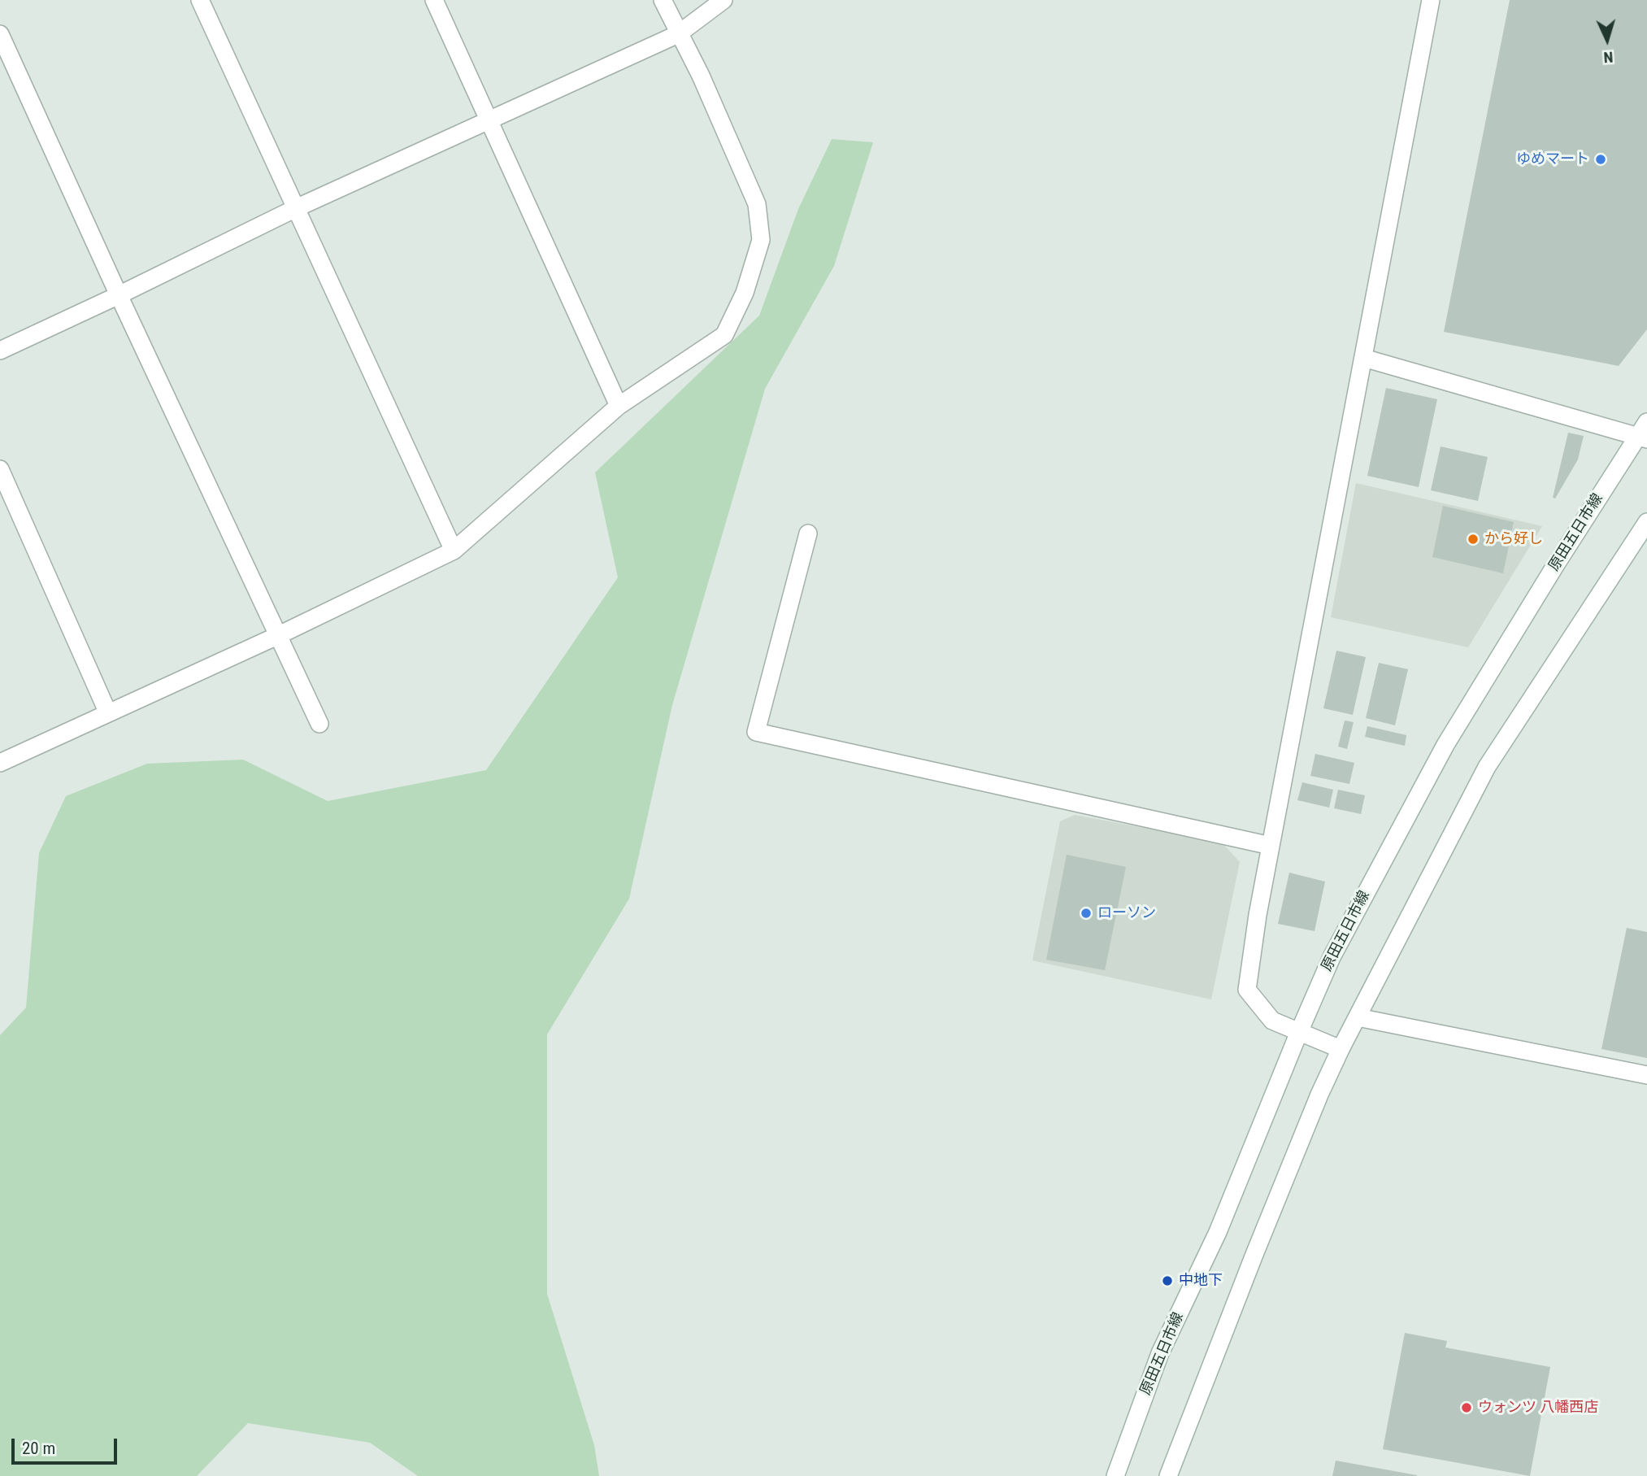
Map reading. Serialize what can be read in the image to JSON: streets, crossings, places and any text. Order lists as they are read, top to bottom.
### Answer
{
  "streets": {
    "street": ["原田五日市線"]
  },
  "places": [
    "ゆめマート",
    "から好し",
    "ローソン",
    "中地下",
    "ウォンツ 八幡西店"
  ],
  "scale_bar": "20 m",
  "north": "bottom"
}
